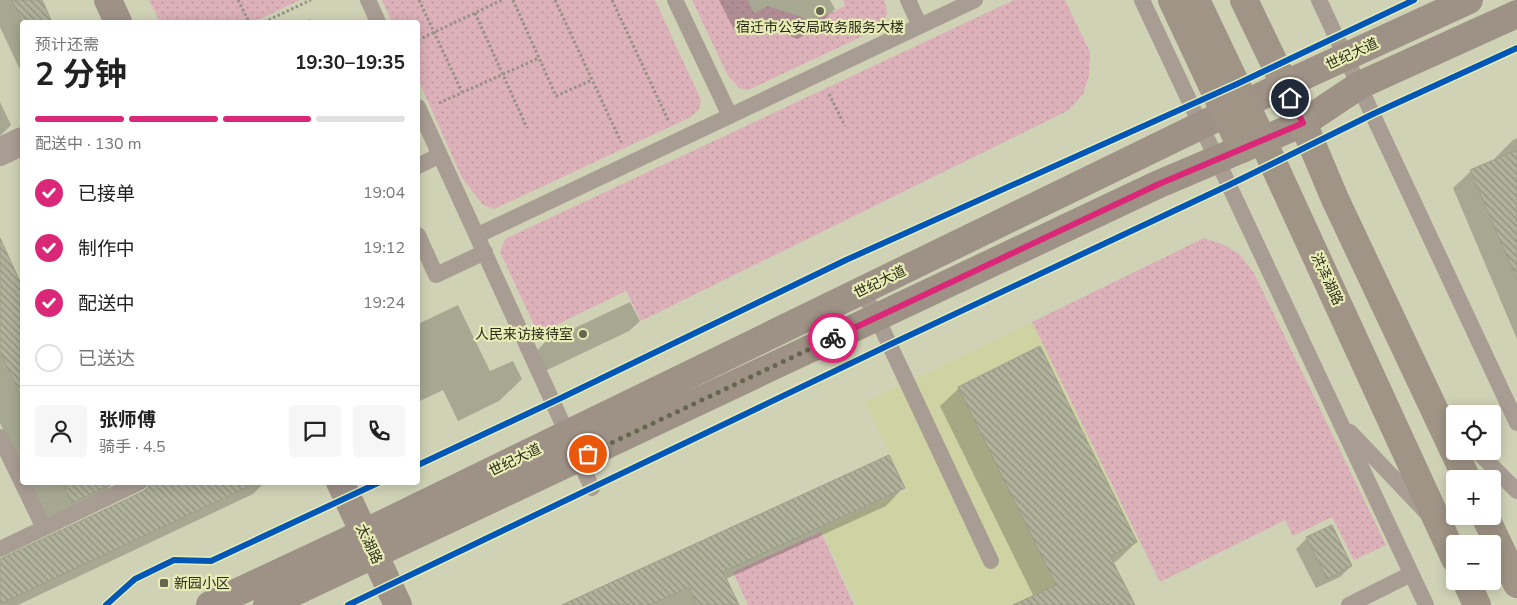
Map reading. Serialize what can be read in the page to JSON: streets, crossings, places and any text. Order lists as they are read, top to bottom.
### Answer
{
  "streets": {
    "main road": ["洪泽湖路"],
    "street": ["世纪大道", "太湖路"]
  },
  "crossings": [
    ["世纪大道", "洪泽湖路"],
    ["世纪大道", "太湖路"]
  ],
  "places": {
    "other": ["宿迁市公安局政务服务大楼", "人民来访接待室"],
    "transit": ["新园小区"]
  },
  "page": {
    "heading": ["2 分钟", "预计还需", "19:30–19:35"],
    "panel": ["张师傅", "骑手 · 4.5"],
    "bar": "配送中 · 130 m",
    "list": [
      ["已接单", "19:04"],
      ["制作中", "19:12"],
      ["配送中", "19:24"],
      "已送达"
    ],
    "map_buttons": ["+", "−"]
  }
}
